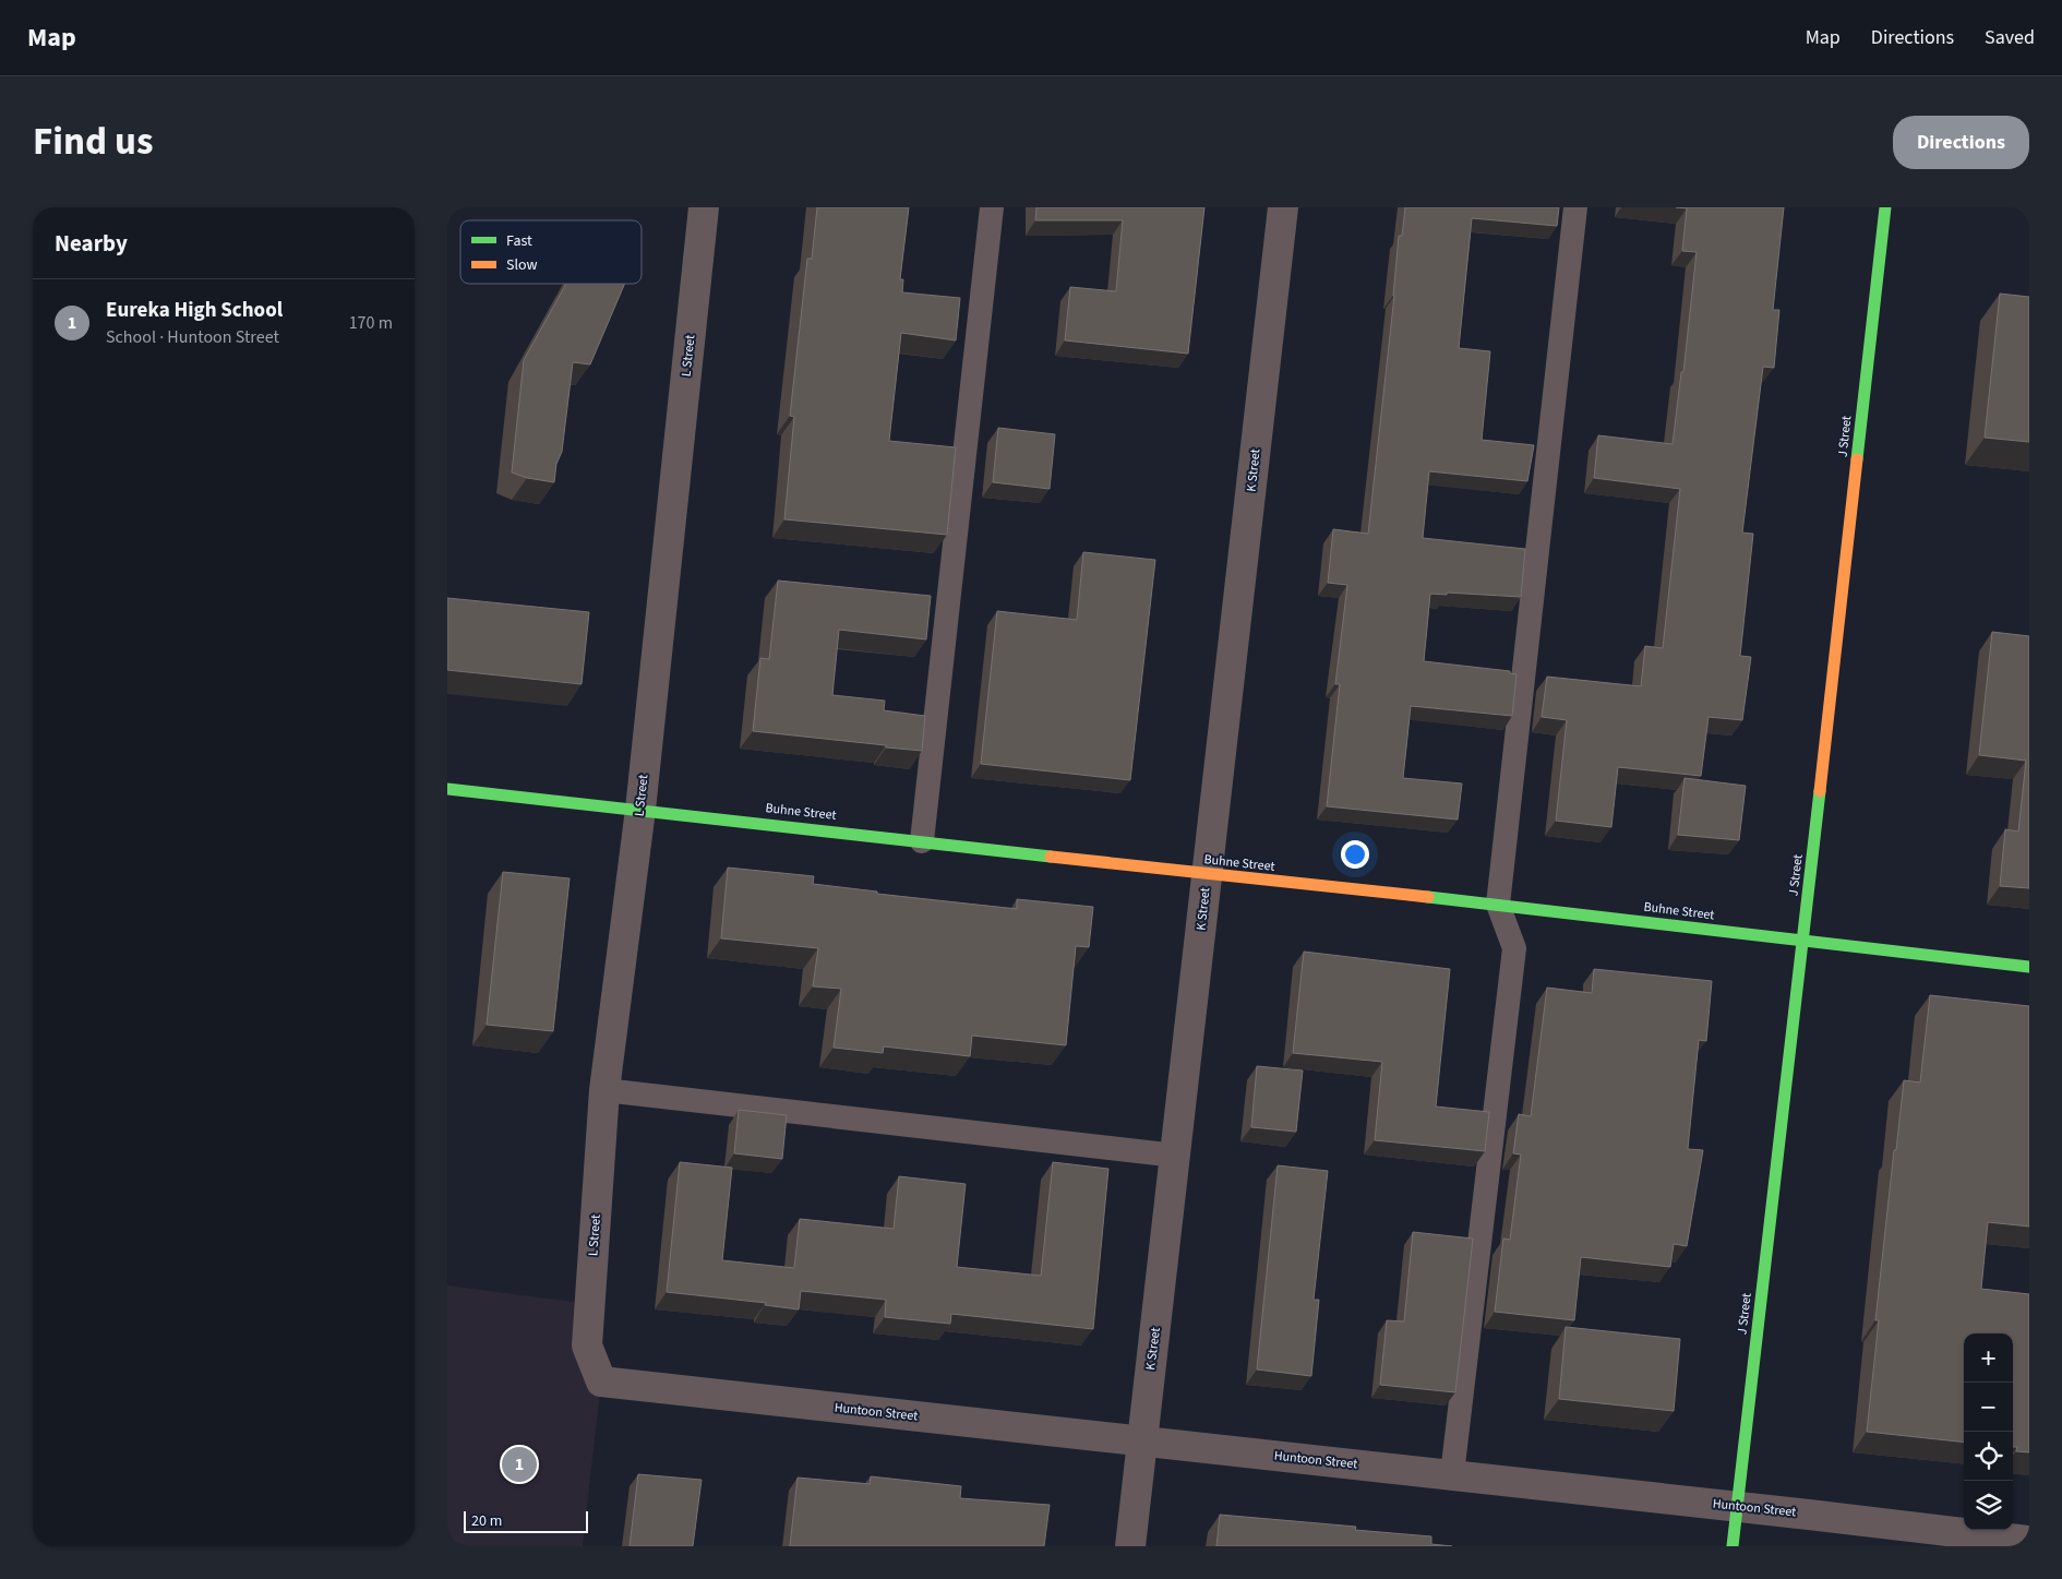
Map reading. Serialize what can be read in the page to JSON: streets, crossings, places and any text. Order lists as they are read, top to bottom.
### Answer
{
  "streets": {
    "street": [
      "L Street",
      "J Street",
      "K Street",
      "Buhne Street",
      "Huntoon Street"
    ]
  },
  "crossings": [
    ["L Street", "Buhne Street"],
    ["L Street", "Huntoon Street"],
    ["J Street", "Buhne Street"],
    ["J Street", "Huntoon Street"],
    ["K Street", "Buhne Street"],
    ["K Street", "Huntoon Street"]
  ],
  "legend": ["Fast", "Slow"],
  "scale_bar": "20 m",
  "page": {
    "header": "Map",
    "nav": ["Map", "Directions", "Saved"],
    "title": "Find us",
    "buttons": "Directions",
    "heading": "Nearby",
    "list": [
      {
        "mark": "1",
        "name": "Eureka High School",
        "note": "School · Huntoon Street",
        "value": "170 m"
      }
    ],
    "map_buttons": ["+", "−"],
    "pins": "1",
    "scale": "20 m"
  }
}
